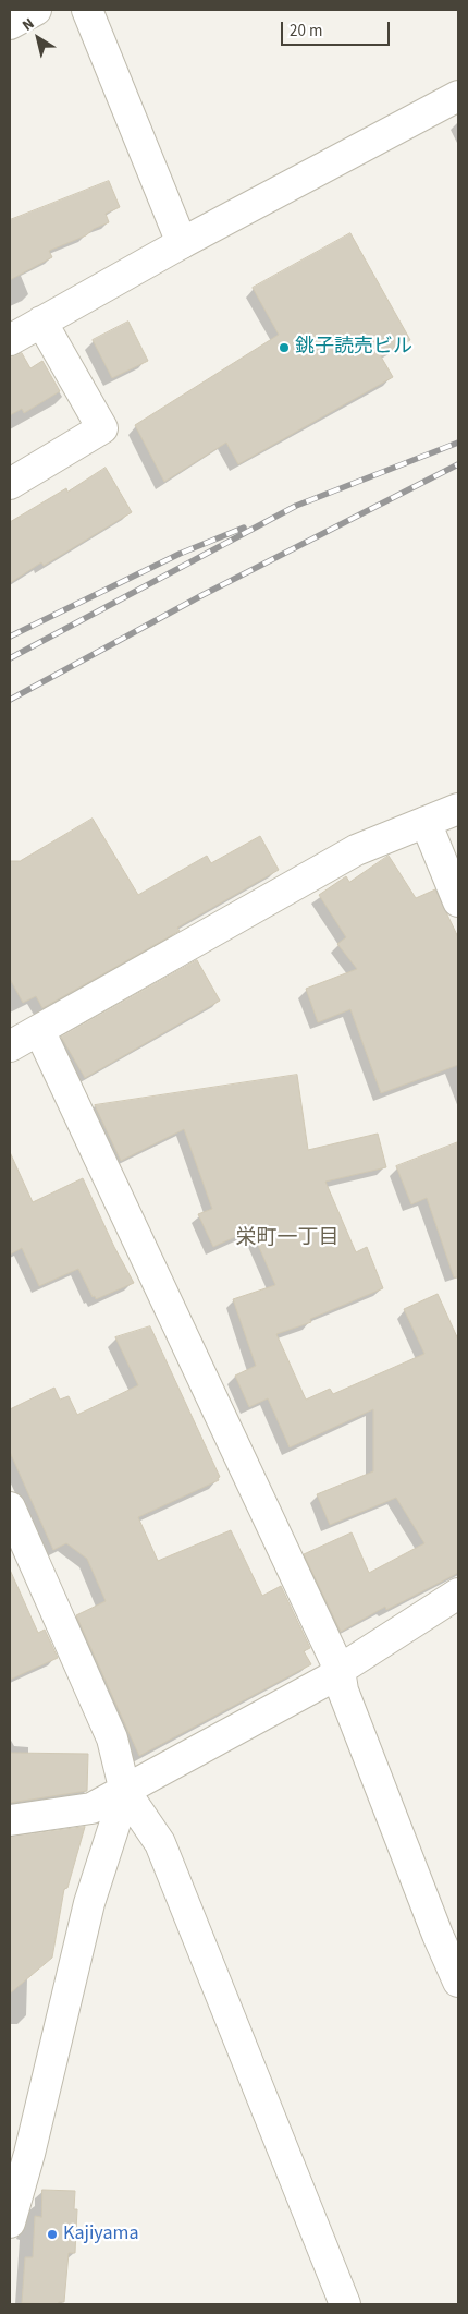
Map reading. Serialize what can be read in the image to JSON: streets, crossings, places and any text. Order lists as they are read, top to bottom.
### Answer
{
  "districts": ["栄町一丁目"],
  "places": ["銚子読売ビル", "Kajiyama"],
  "scale_bar": "20 m",
  "north": "top left"
}
